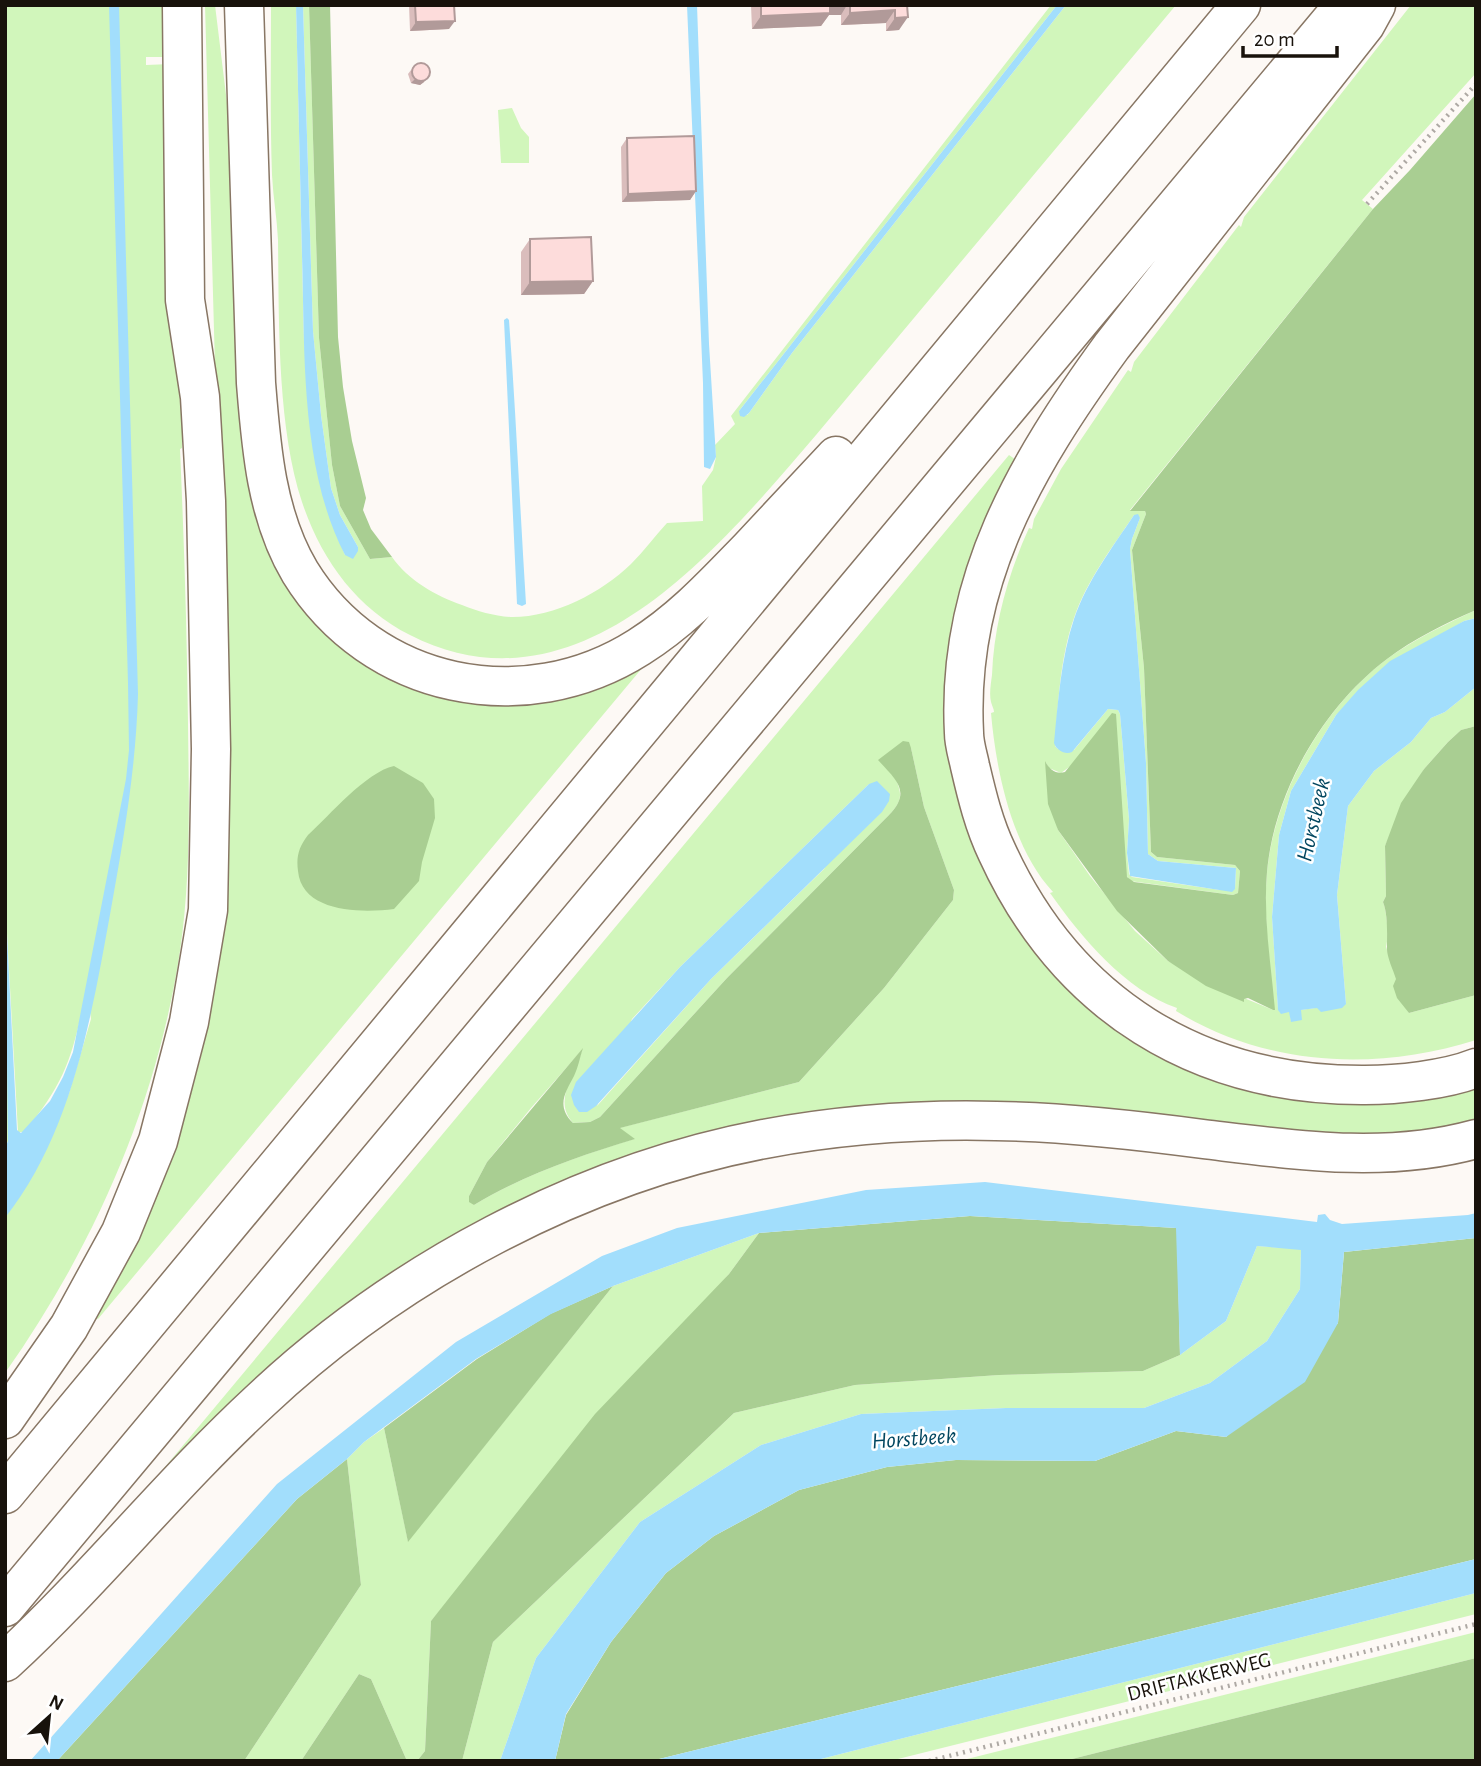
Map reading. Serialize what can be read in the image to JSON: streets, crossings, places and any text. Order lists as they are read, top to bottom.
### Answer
{
  "streets": {
    "path": ["DRIFTAKKERWEG"]
  },
  "water": ["Horstbeek"],
  "scale_bar": "20 m",
  "north": "top right"
}
